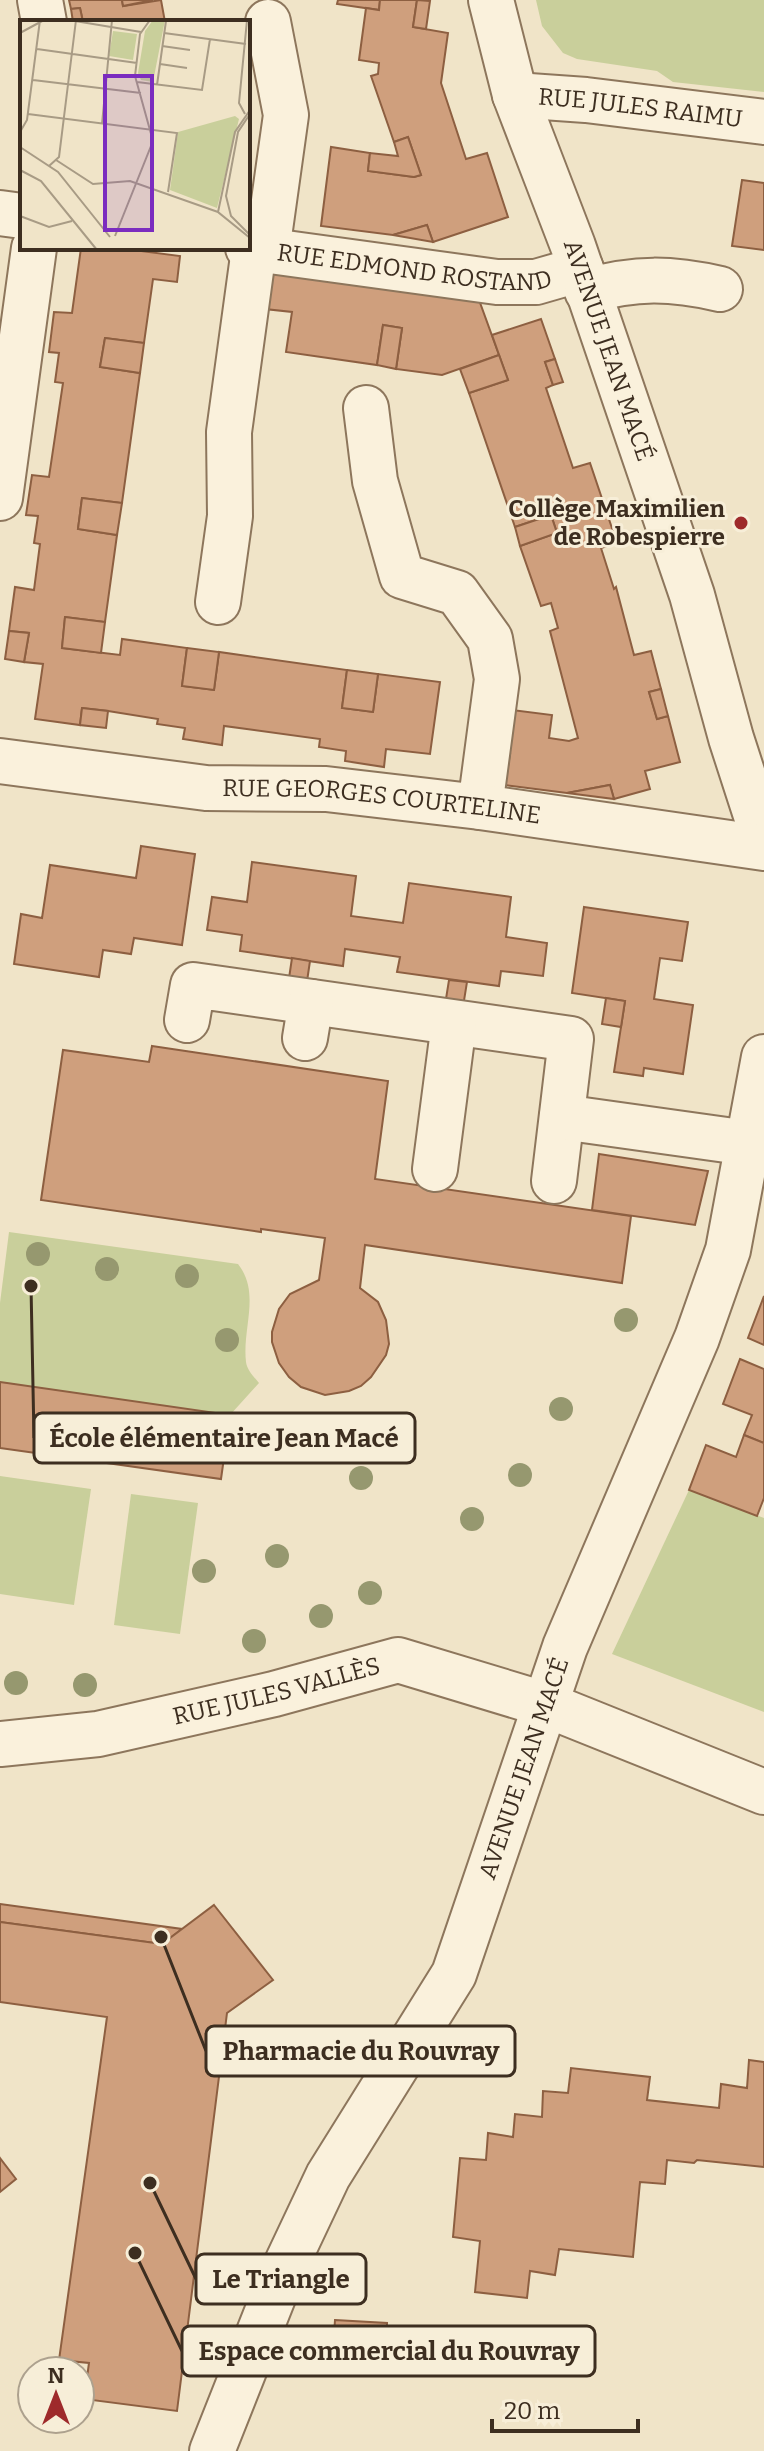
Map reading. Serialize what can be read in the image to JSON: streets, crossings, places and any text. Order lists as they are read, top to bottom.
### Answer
{
  "streets": {
    "street": [
      "RUE JULES RAIMU",
      "RUE EDMOND ROSTAND",
      "AVENUE JEAN MACÉ",
      "RUE GEORGES COURTELINE",
      "RUE JULES VALLÈS"
    ]
  },
  "crossings": [
    ["RUE JULES RAIMU", "AVENUE JEAN MACÉ"],
    ["RUE EDMOND ROSTAND", "AVENUE JEAN MACÉ"],
    ["AVENUE JEAN MACÉ", "RUE JULES VALLÈS"]
  ],
  "places": [
    "Collège Maximilien de Robespierre",
    "École élémentaire Jean Macé",
    "Pharmacie du Rouvray",
    "Le Triangle",
    "Espace commercial du Rouvray"
  ],
  "scale_bar": "20 m",
  "north": "top"
}
